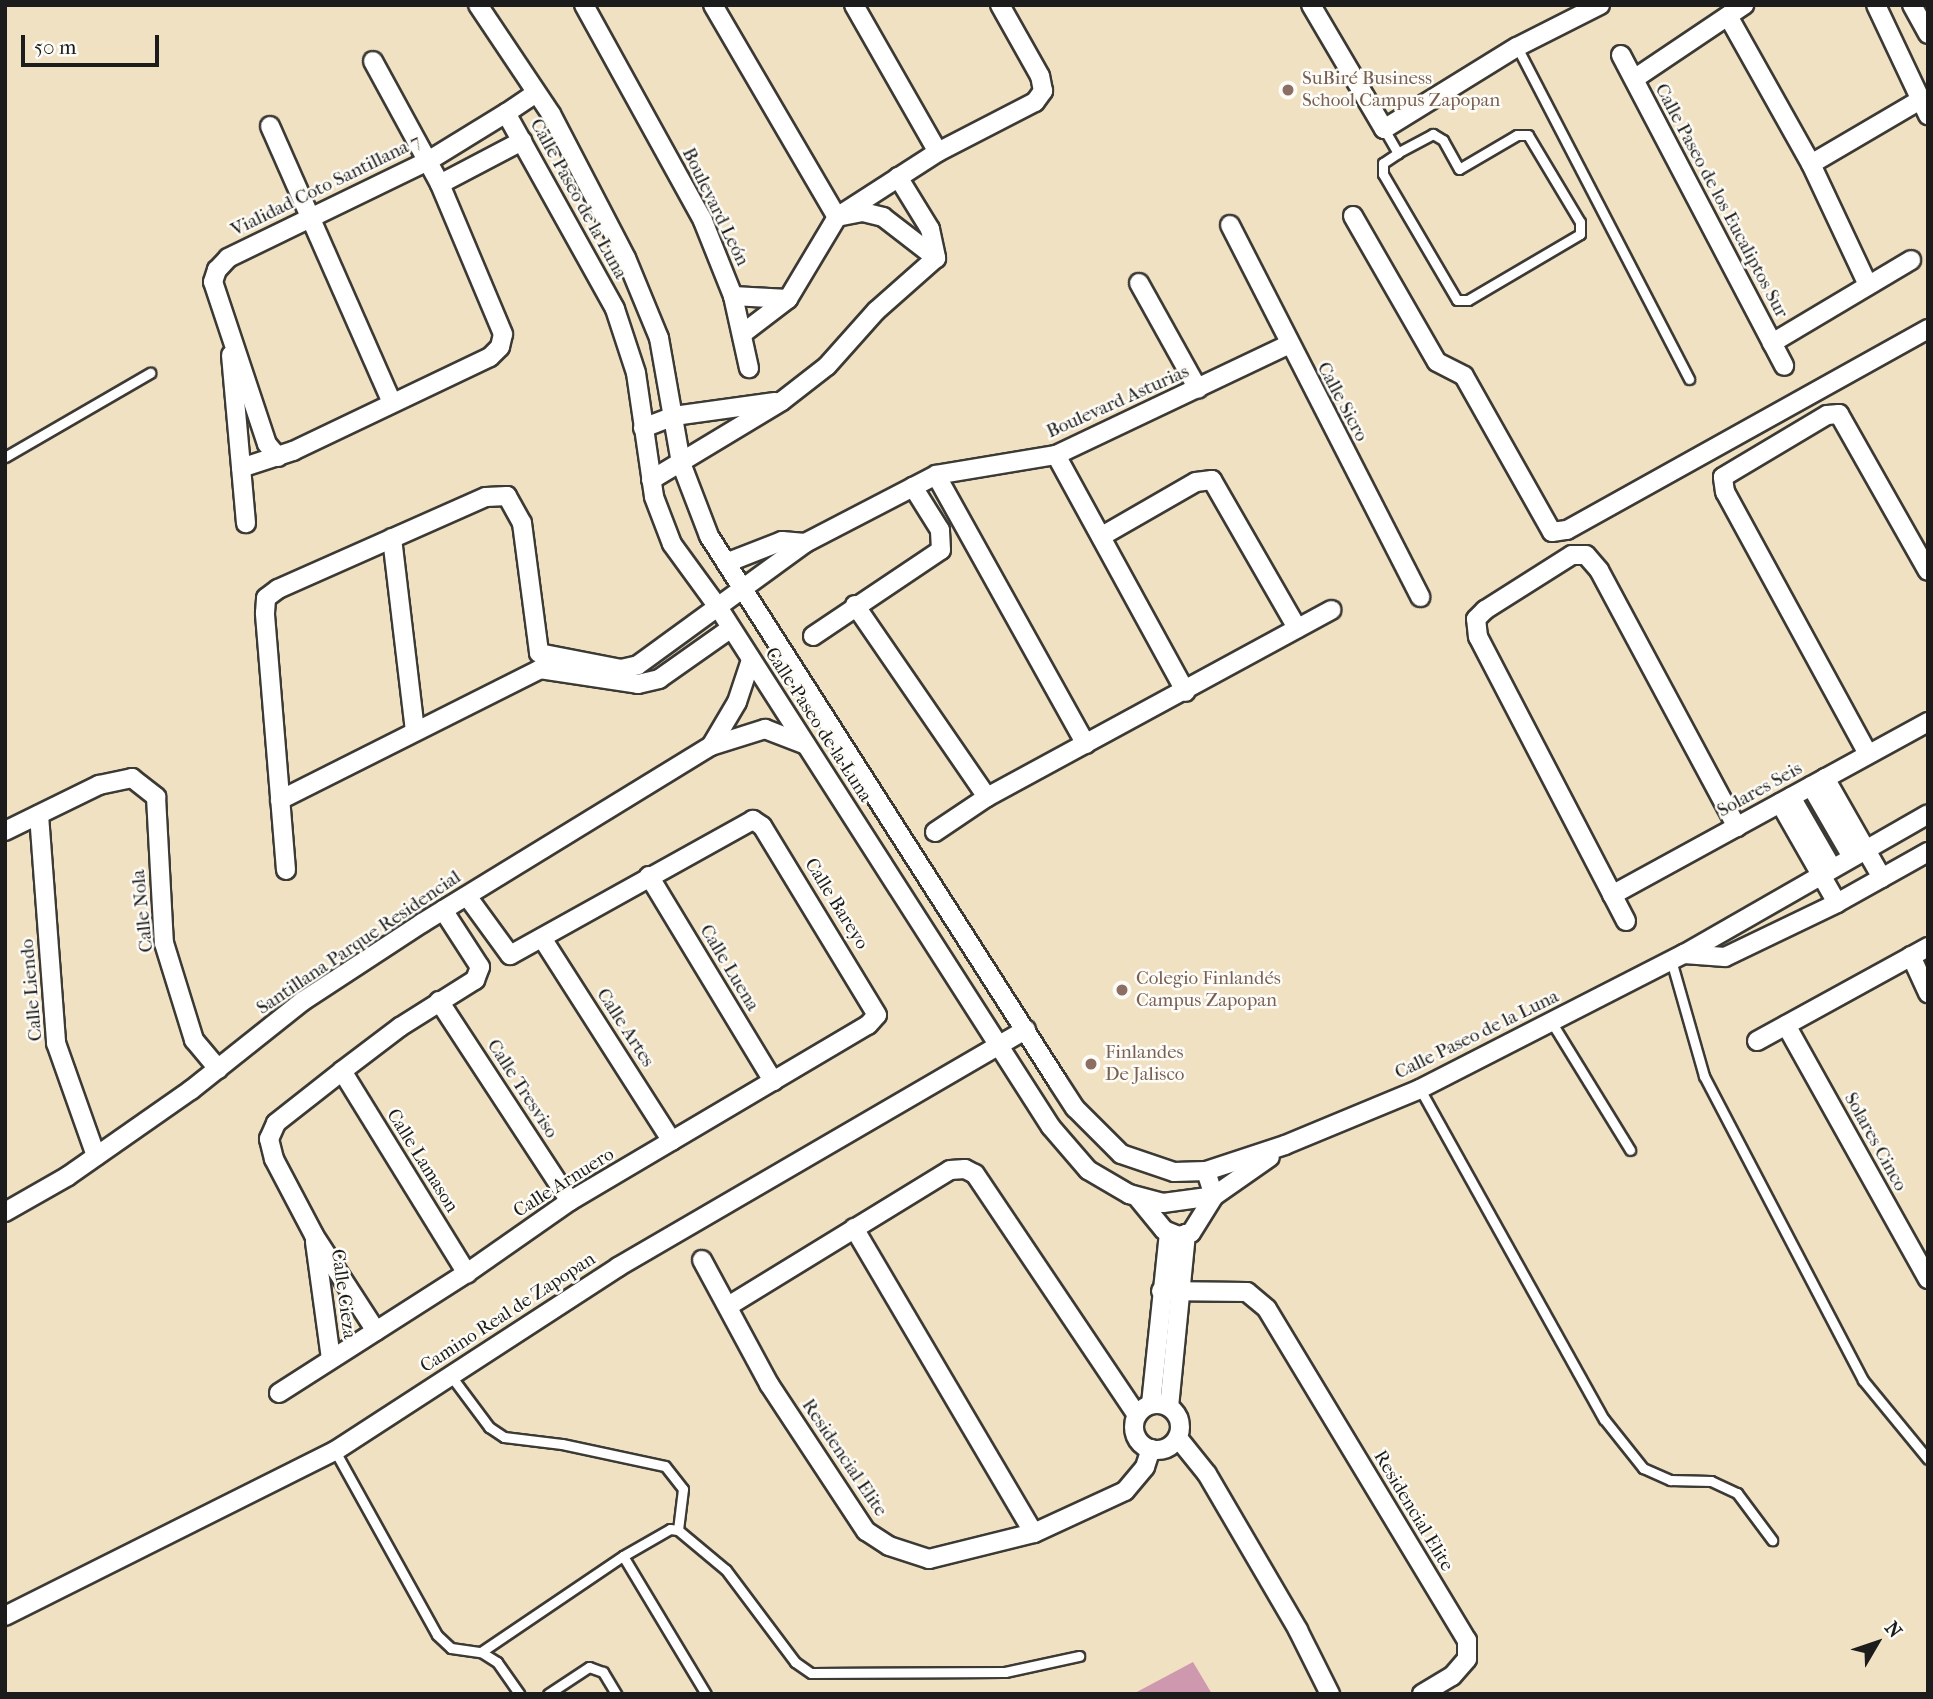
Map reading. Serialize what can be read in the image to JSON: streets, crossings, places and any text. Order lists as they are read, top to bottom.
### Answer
{
  "streets": {
    "street": [
      "Vialidad Coto Santillana 7",
      "Calle Paseo de la Luna",
      "Calle Paseo de los Eucaliptos Sur",
      "Boulevard León",
      "Boulevard Asturias",
      "Calle Sicro",
      "Solares Seis",
      "Calle Bareyo",
      "Calle Nola",
      "Santillana Parque Residencial",
      "Calle Luena",
      "Calle Liendo",
      "Calle Artes",
      "Calle Tresviso",
      "Solares Cinco",
      "Calle Lamason",
      "Calle Arnuero",
      "Calle Cieza",
      "Camino Real de Zapopan",
      "Residencial Elite"
    ]
  },
  "crossings": [
    ["Vialidad Coto Santillana 7", "Calle Paseo de la Luna"],
    ["Calle Paseo de la Luna", "Boulevard Asturias"],
    ["Calle Paseo de la Luna", "Camino Real de Zapopan"],
    ["Boulevard Asturias", "Calle Sicro"],
    ["Calle Bareyo", "Calle Luena"],
    ["Calle Bareyo", "Calle Arnuero"],
    ["Calle Nola", "Santillana Parque Residencial"],
    ["Calle Nola", "Calle Liendo"],
    ["Santillana Parque Residencial", "Calle Liendo"],
    ["Calle Luena", "Calle Arnuero"],
    ["Calle Artes", "Calle Arnuero"],
    ["Calle Tresviso", "Calle Arnuero"],
    ["Calle Lamason", "Calle Arnuero"],
    ["Calle Lamason", "Calle Cieza"],
    ["Calle Arnuero", "Calle Cieza"]
  ],
  "places": ["SuBiré Business School Campus Zapopan", "Colegio Finlandés Campus Zapopan", "Finlandes De Jalisco"],
  "scale_bar": "50 m",
  "north": "top right"
}
